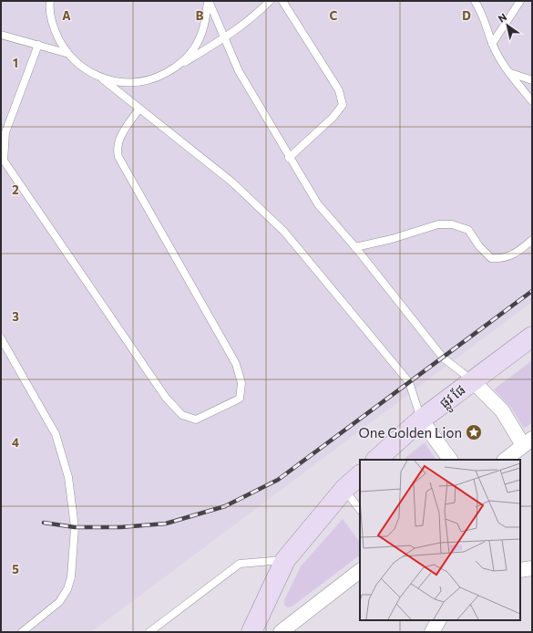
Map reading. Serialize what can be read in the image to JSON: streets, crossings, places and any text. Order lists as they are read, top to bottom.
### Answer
{
  "streets": {
    "street": ["ផ្លូវ ផែ"]
  },
  "places": {
    "place": ["One Golden Lion"]
  },
  "north": "top left",
  "grid": {
    "columns": [
      "A",
      "B",
      "C",
      "D"
    ],
    "rows": [
      "1",
      "2",
      "3",
      "4",
      "5"
    ]
  }
}
